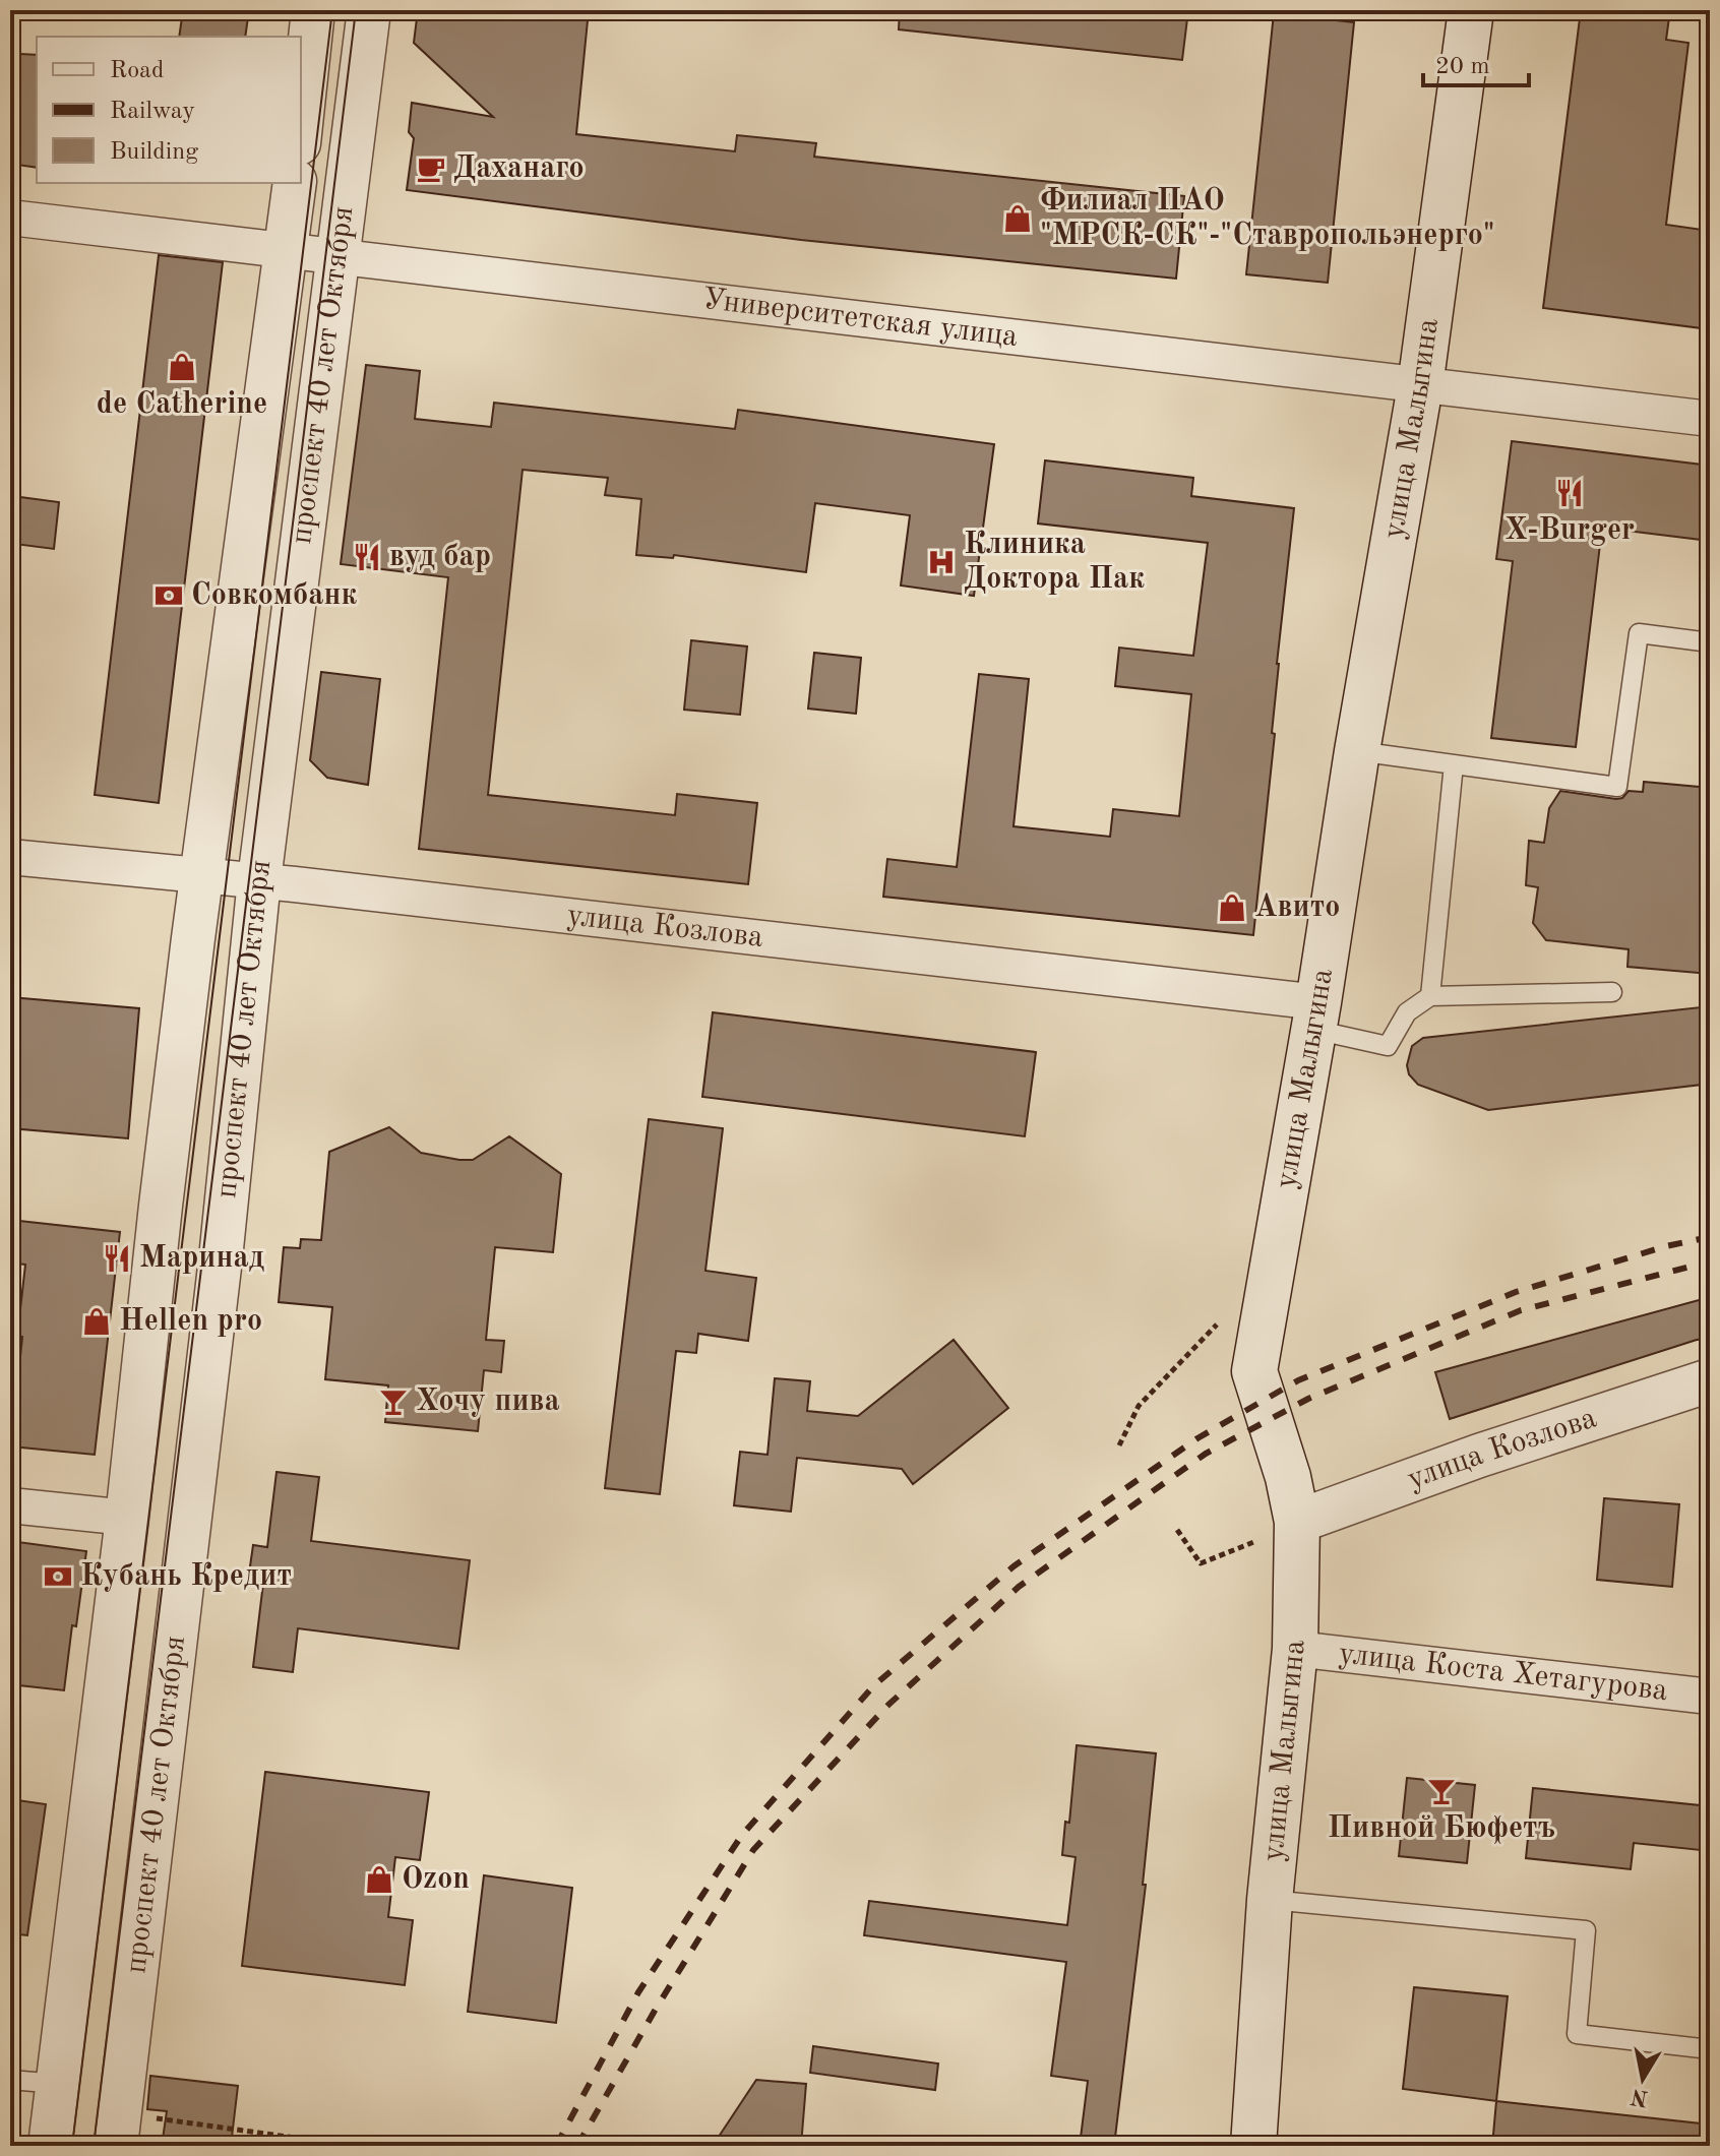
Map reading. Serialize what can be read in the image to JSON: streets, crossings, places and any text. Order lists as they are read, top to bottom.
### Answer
{
  "streets": {
    "main road": ["улица Малыгина"],
    "street": [
      "Университетская улица",
      "проспект 40 лет Октября",
      "улица Козлова",
      "улица Коста Хетагурова"
    ]
  },
  "crossings": [
    ["Университетская улица", "проспект 40 лет Октября"],
    ["Университетская улица", "улица Малыгина"],
    ["проспект 40 лет Октября", "улица Козлова"],
    ["улица Малыгина", "улица Козлова"],
    ["улица Малыгина", "улица Коста Хетагурова"]
  ],
  "places": {
    "cafe": ["Даханаго"],
    "shop": [
      "Филиал ПАО \"МРСК-СК\"-\"Ставропольэнерго\"",
      "de Catherine",
      "Авито",
      "Hellen pro",
      "Ozon"
    ],
    "restaurant": ["X-Burger", "вуд бар", "Маринад"],
    "hospital": ["Клиника Доктора Пак"],
    "bank": ["Совкомбанк", "Кубань Кредит"],
    "bar": ["Хочу пива", "Пивной Бюфетъ"]
  },
  "legend": ["Road", "Railway", "Building"],
  "scale_bar": "20 m",
  "north": "bottom"
}
